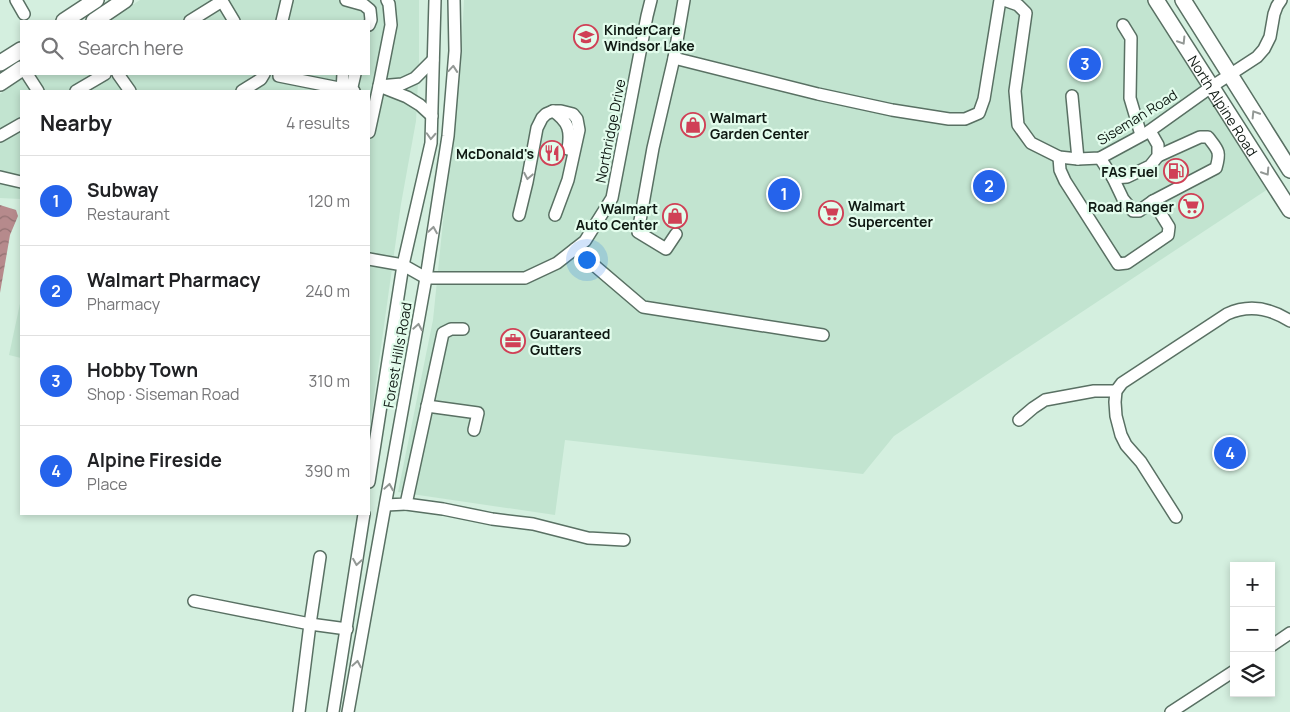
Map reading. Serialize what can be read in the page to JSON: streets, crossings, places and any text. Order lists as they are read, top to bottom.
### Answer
{
  "streets": {
    "main road": ["North Alpine Road"],
    "street": ["Siseman Road", "Northridge Drive", "Forest Hills Road"]
  },
  "crossings": [
    ["North Alpine Road", "Siseman Road"],
    ["Northridge Drive", "Forest Hills Road"]
  ],
  "places": {
    "school or university": ["KinderCare Windsor Lake"],
    "shop": ["Walmart Garden Center", "Walmart Auto Center"],
    "restaurant": ["McDonald's"],
    "fuel station": ["FAS Fuel"],
    "supermarket": ["Road Ranger", "Walmart Supercenter"],
    "office": ["Guaranteed Gutters"]
  },
  "page": {
    "search": "Search here",
    "pins": [
      "3",
      "2",
      "1",
      "4"
    ],
    "heading": ["Nearby", "4 results"],
    "list": [
      {
        "mark": "1",
        "name": "Subway",
        "note": "Restaurant",
        "value": "120 m"
      },
      {
        "mark": "2",
        "name": "Walmart Pharmacy",
        "note": "Pharmacy",
        "value": "240 m"
      },
      {
        "mark": "3",
        "name": "Hobby Town",
        "note": "Shop · Siseman Road",
        "value": "310 m"
      },
      {
        "mark": "4",
        "name": "Alpine Fireside",
        "note": "Place",
        "value": "390 m"
      }
    ],
    "map_buttons": ["+", "−"]
  }
}
